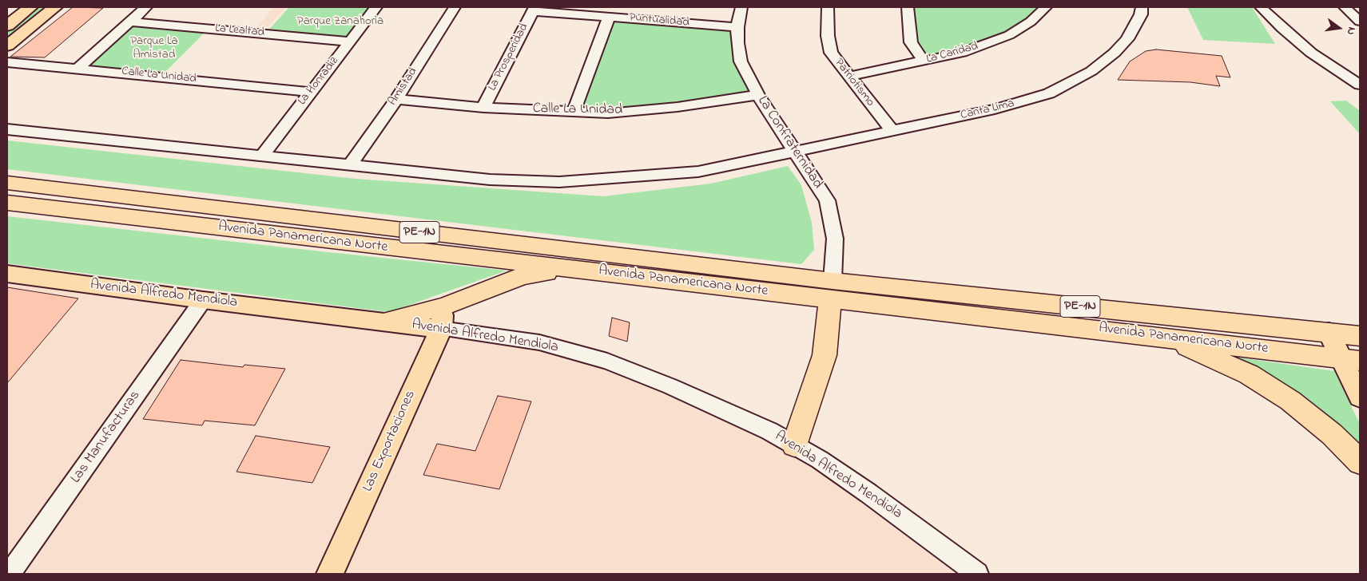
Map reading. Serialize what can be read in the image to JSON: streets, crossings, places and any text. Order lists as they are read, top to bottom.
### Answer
{
  "streets": {
    "highway": ["PE-1N", "Avenida Panamericana Norte"],
    "main road": ["Avenida Alfredo Mendiola", "Las Exportaciones"],
    "street": [
      "Puntualidad",
      "La Lealtad",
      "La Caridad",
      "La Prosperidad",
      "Calle La Unidad",
      "La Honradiz",
      "Patriotismo",
      "Amistad",
      "Canta Lima",
      "La Confraternidad",
      "Las Manufacturas"
    ]
  },
  "crossings": [
    ["Puntualidad", "La Prosperidad"],
    ["Puntualidad", "La Confraternidad"],
    ["La Lealtad", "La Honradiz"],
    ["La Caridad", "Patriotismo"],
    ["La Prosperidad", "Calle La Unidad"],
    ["Calle La Unidad", "La Honradiz"],
    ["Calle La Unidad", "Amistad"],
    ["Calle La Unidad", "La Confraternidad"],
    ["Patriotismo", "Canta Lima"],
    ["Canta Lima", "La Confraternidad"],
    ["La Confraternidad", "Avenida Panamericana Norte"],
    ["Avenida Alfredo Mendiola", "Las Manufacturas"],
    ["Avenida Alfredo Mendiola", "Las Exportaciones"]
  ],
  "parks": ["Parque Zanahoria", "Parque La Amistad"],
  "north": "right"
}
